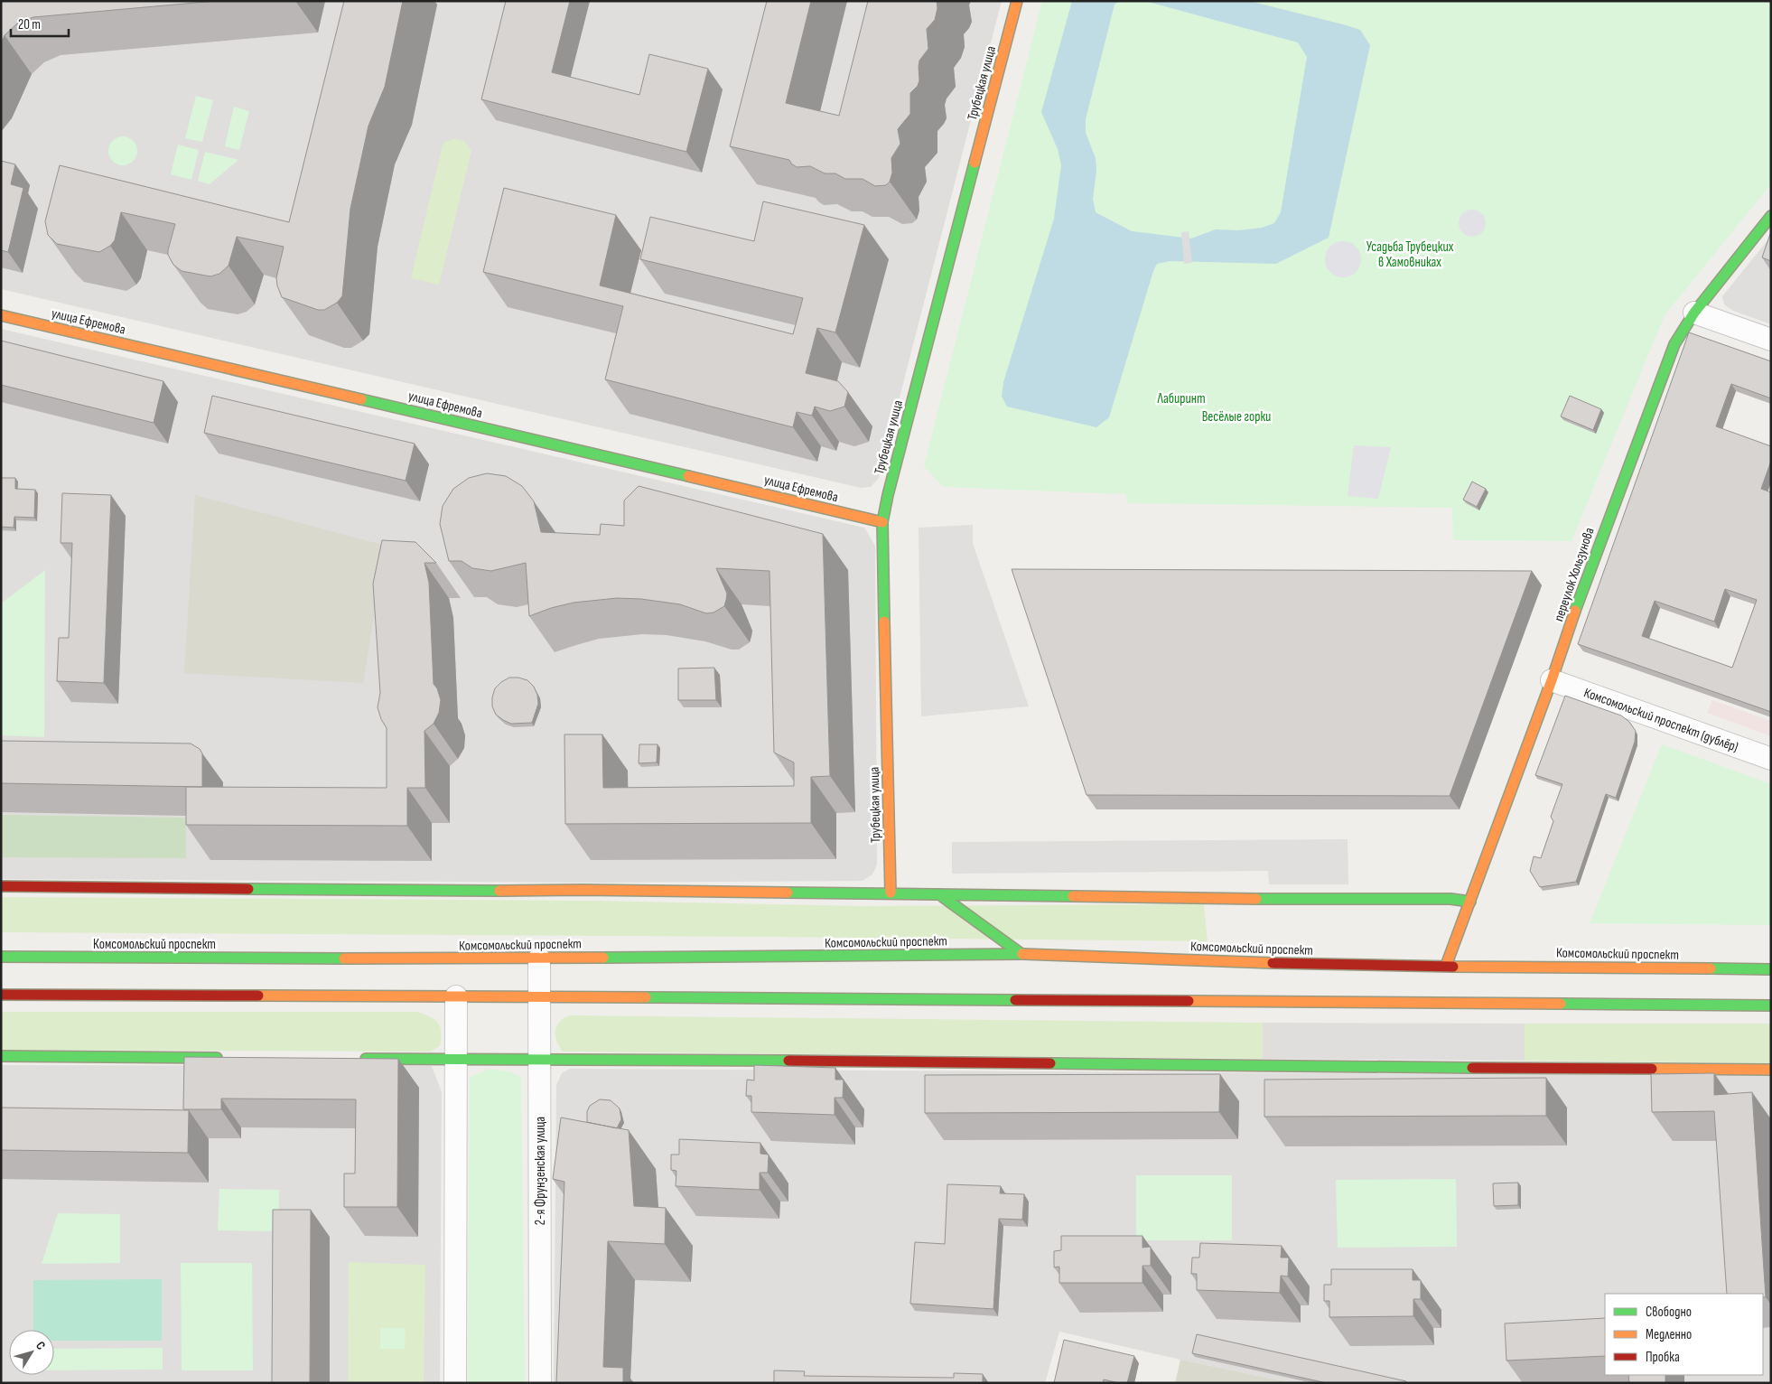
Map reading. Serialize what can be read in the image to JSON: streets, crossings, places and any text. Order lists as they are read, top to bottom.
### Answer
{
  "streets": {
    "street": [
      "Трубецкая улица",
      "улица Ефремова",
      "переулок Хользунова",
      "Комсомольский проспект (дублёр)",
      "Комсомольский проспект",
      "2-я Фрунзенская улица"
    ]
  },
  "crossings": [
    ["Трубецкая улица", "улица Ефремова"],
    ["переулок Хользунова", "Комсомольский проспект (дублёр)"],
    ["переулок Хользунова", "Комсомольский проспект"],
    ["Комсомольский проспект", "2-я Фрунзенская улица"]
  ],
  "parks": ["Усадьба Трубецких в Хамовниках", "Лабиринт", "Весёлые горки"],
  "legend": ["Свободно", "Медленно", "Пробка"],
  "scale_bar": "20 m",
  "north": "top right"
}
